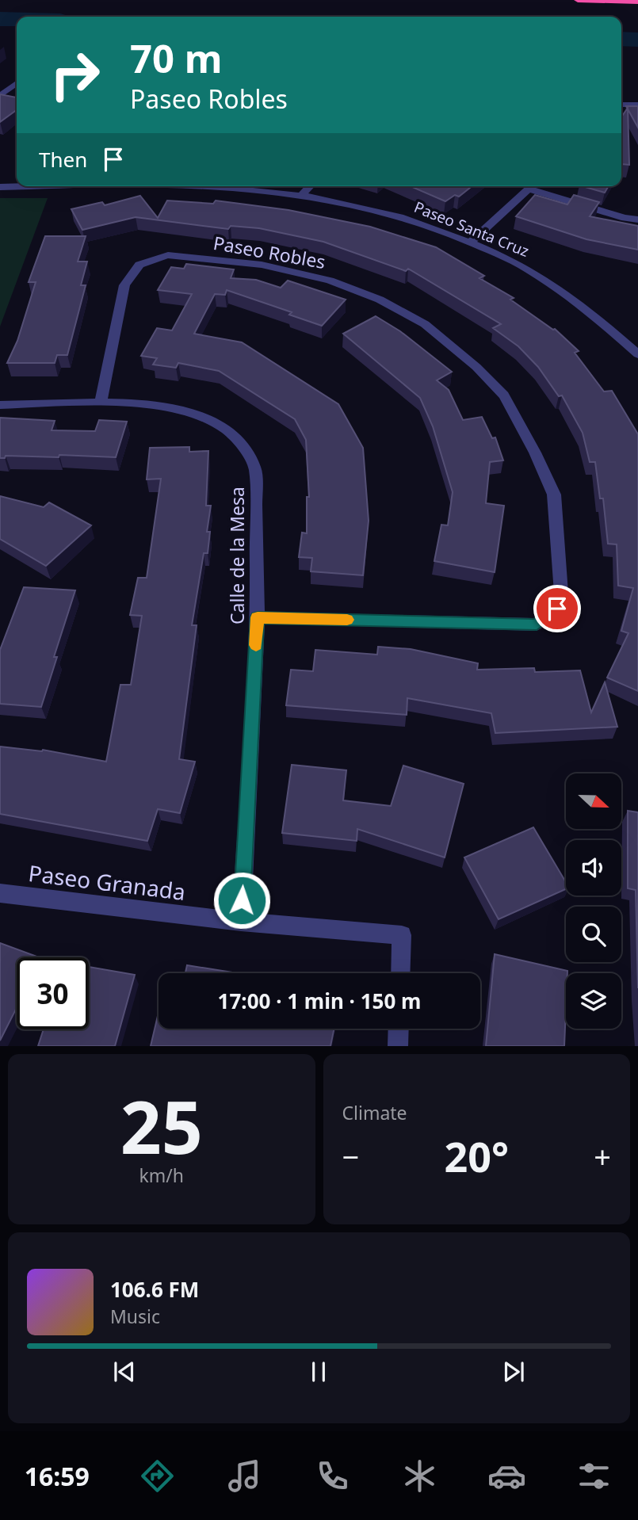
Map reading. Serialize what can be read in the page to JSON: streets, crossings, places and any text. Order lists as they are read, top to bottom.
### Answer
{
  "streets": {
    "street": [
      "Paseo Santa Cruz",
      "Paseo Robles",
      "Calle de la Mesa",
      "Paseo Granada"
    ]
  },
  "crossings": [
    ["Paseo Robles", "Calle de la Mesa"],
    ["Calle de la Mesa", "Paseo Granada"]
  ],
  "north": "right",
  "page": {
    "turn": ["70 m", "Paseo Robles"],
    "then": "Then",
    "limit": "30",
    "trip": "17:00 · 1 min · 150 m",
    "tile": [
      ["25", "km/h"],
      "Climate"
    ],
    "heat": ["−", "20°", "+"],
    "song": ["106.6 FM", "Music"],
    "tabs": "16:59"
  }
}
